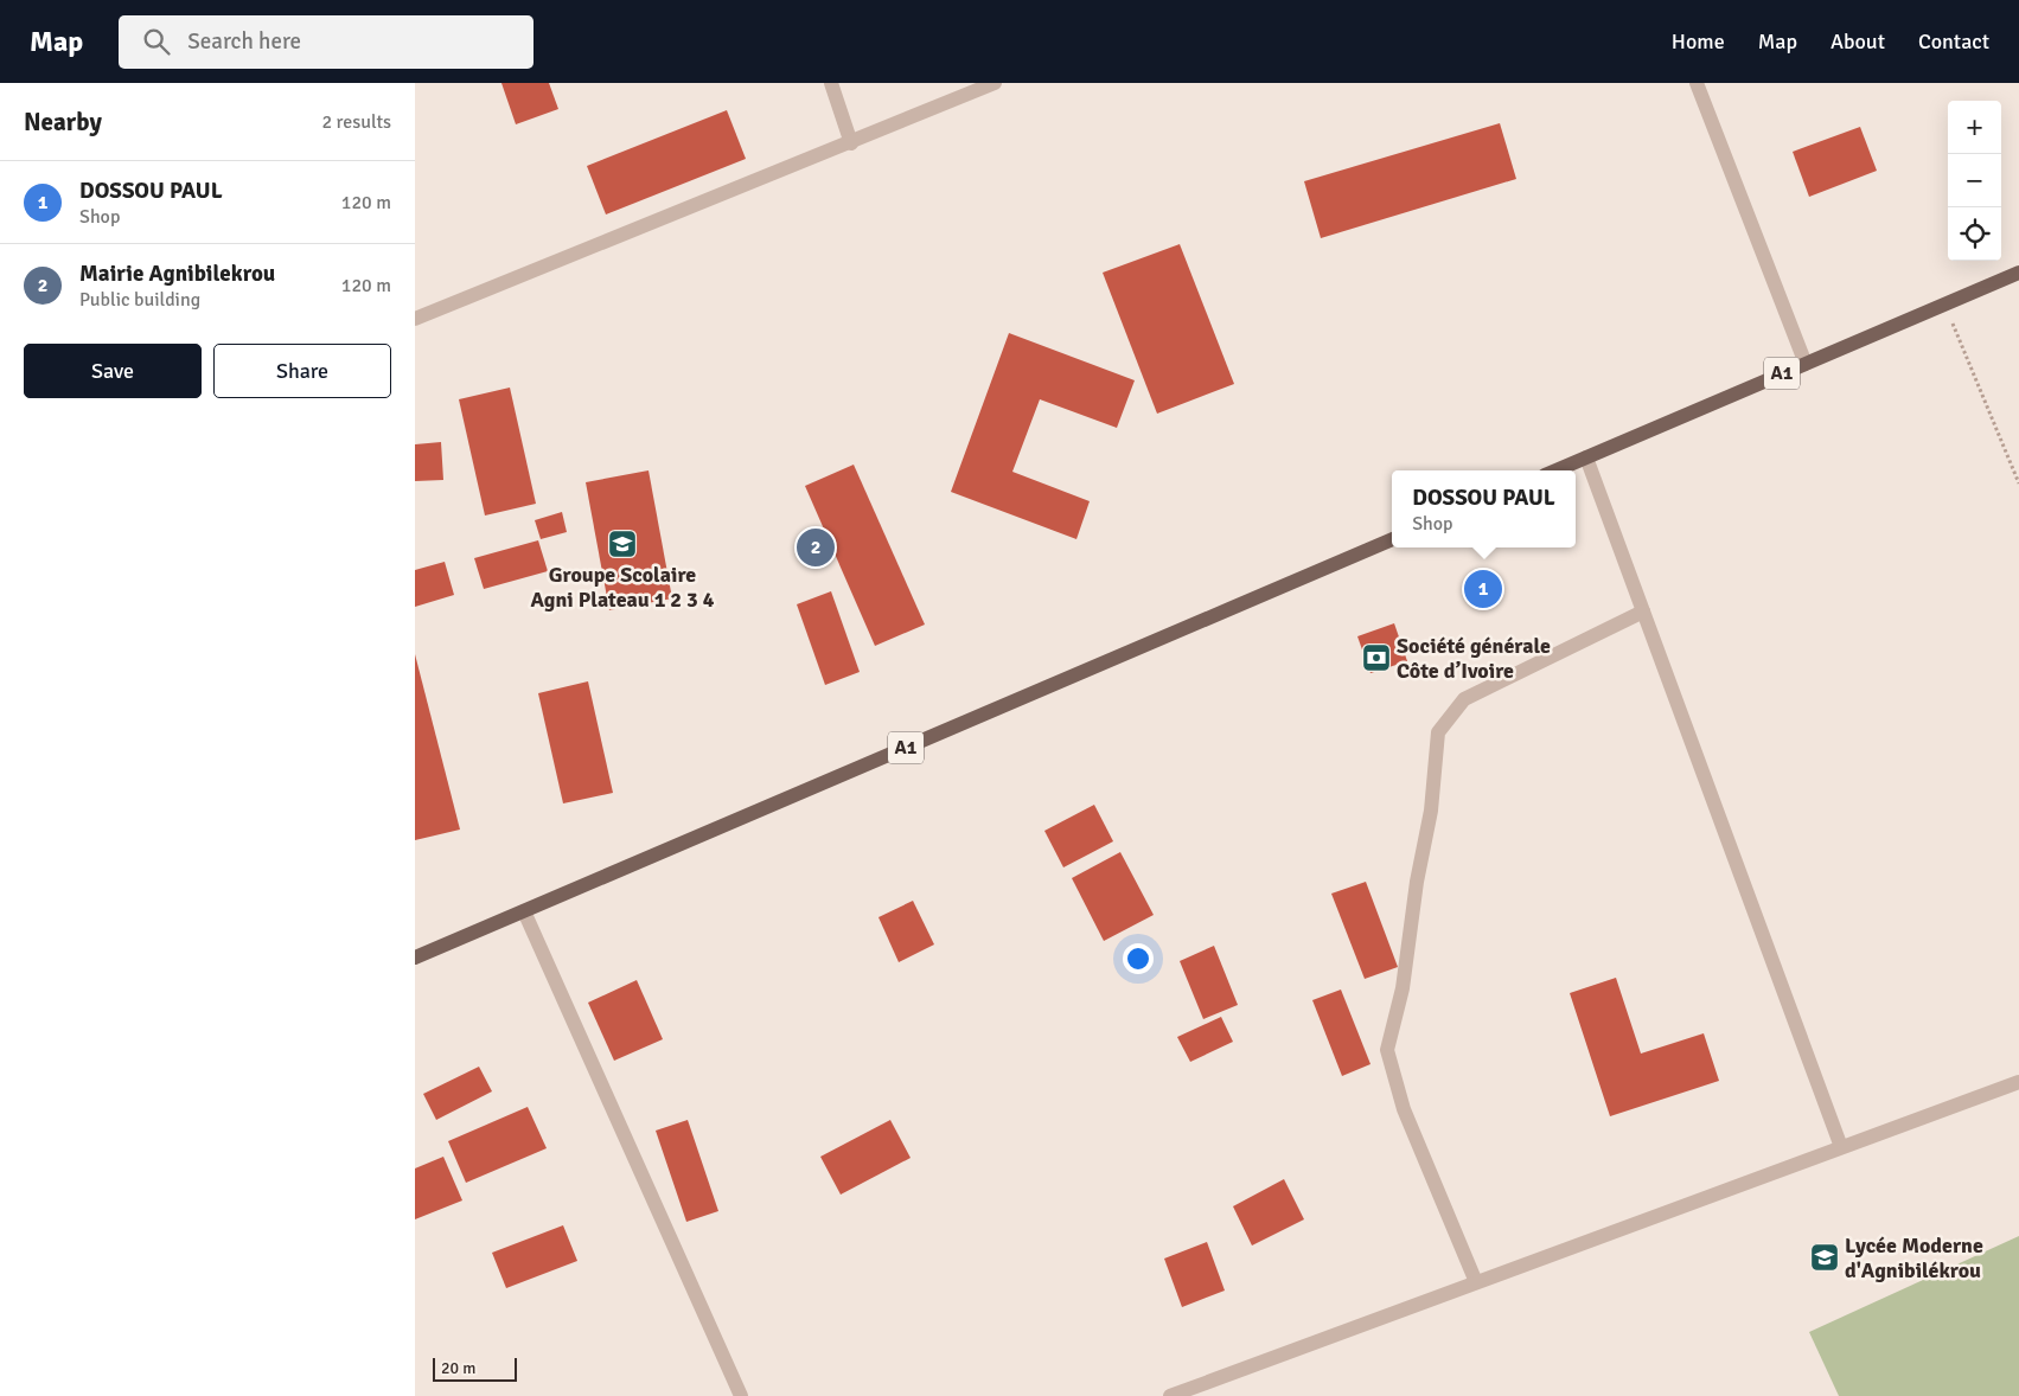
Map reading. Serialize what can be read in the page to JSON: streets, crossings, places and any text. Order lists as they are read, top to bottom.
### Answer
{
  "streets": {
    "main road": ["A1"]
  },
  "places": {
    "school or university": ["Groupe Scolaire Agni Plateau 1 2 3 4", "Lycée Moderne d'Agnibilékrou"],
    "bank": ["Société générale Côte d’Ivoire"]
  },
  "scale_bar": "20 m",
  "page": {
    "header": "Map",
    "search": "Search here",
    "nav": [
      "Home",
      "Map",
      "About",
      "Contact"
    ],
    "heading": ["Nearby", "2 results"],
    "map_buttons": ["+", "−"],
    "list": [
      {
        "mark": "1",
        "name": "DOSSOU PAUL",
        "note": "Shop",
        "value": "120 m"
      },
      {
        "mark": "2",
        "name": "Mairie Agnibilekrou",
        "note": "Public building",
        "value": "120 m"
      }
    ],
    "buttons": ["Save", "Share"],
    "popup": ["DOSSOU PAUL", "Shop"],
    "pins": ["2", "1"],
    "scale": "20 m"
  }
}
